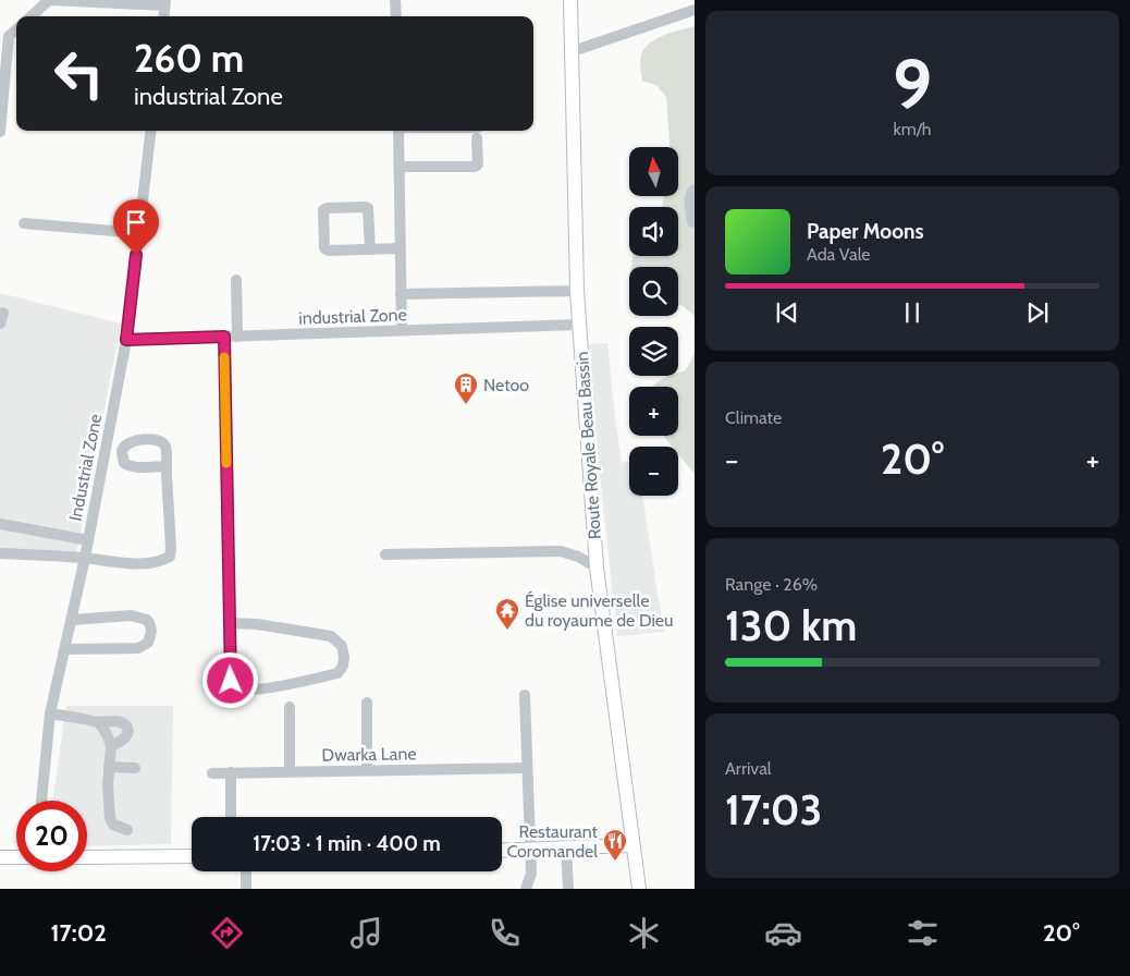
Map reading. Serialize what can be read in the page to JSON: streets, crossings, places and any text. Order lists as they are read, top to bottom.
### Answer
{
  "streets": {
    "main road": ["Route Royale Beau Bassin"],
    "street": ["industrial Zone", "Industrial Zone", "Dwarka Lane"]
  },
  "crossings": [
    ["industrial Zone", "Route Royale Beau Bassin"],
    ["industrial Zone", "Industrial Zone"]
  ],
  "places": {
    "building": ["Netoo"],
    "temple": ["Église universelle du royaume de Dieu"],
    "restaurant": ["Restaurant Coromandel"]
  },
  "north": "top",
  "page": {
    "tile": [
      ["9", "km/h"],
      "Climate",
      ["Range · 26%", "130 km"],
      ["Arrival", "17:03"]
    ],
    "turn": ["260 m", "industrial Zone"],
    "map_buttons": ["+", "−"],
    "song": ["Paper Moons", "Ada Vale"],
    "heat": ["−", "20°", "+"],
    "limit": "20",
    "trip": "17:03 · 1 min · 400 m",
    "tabs": ["17:02", "20°"]
  }
}
